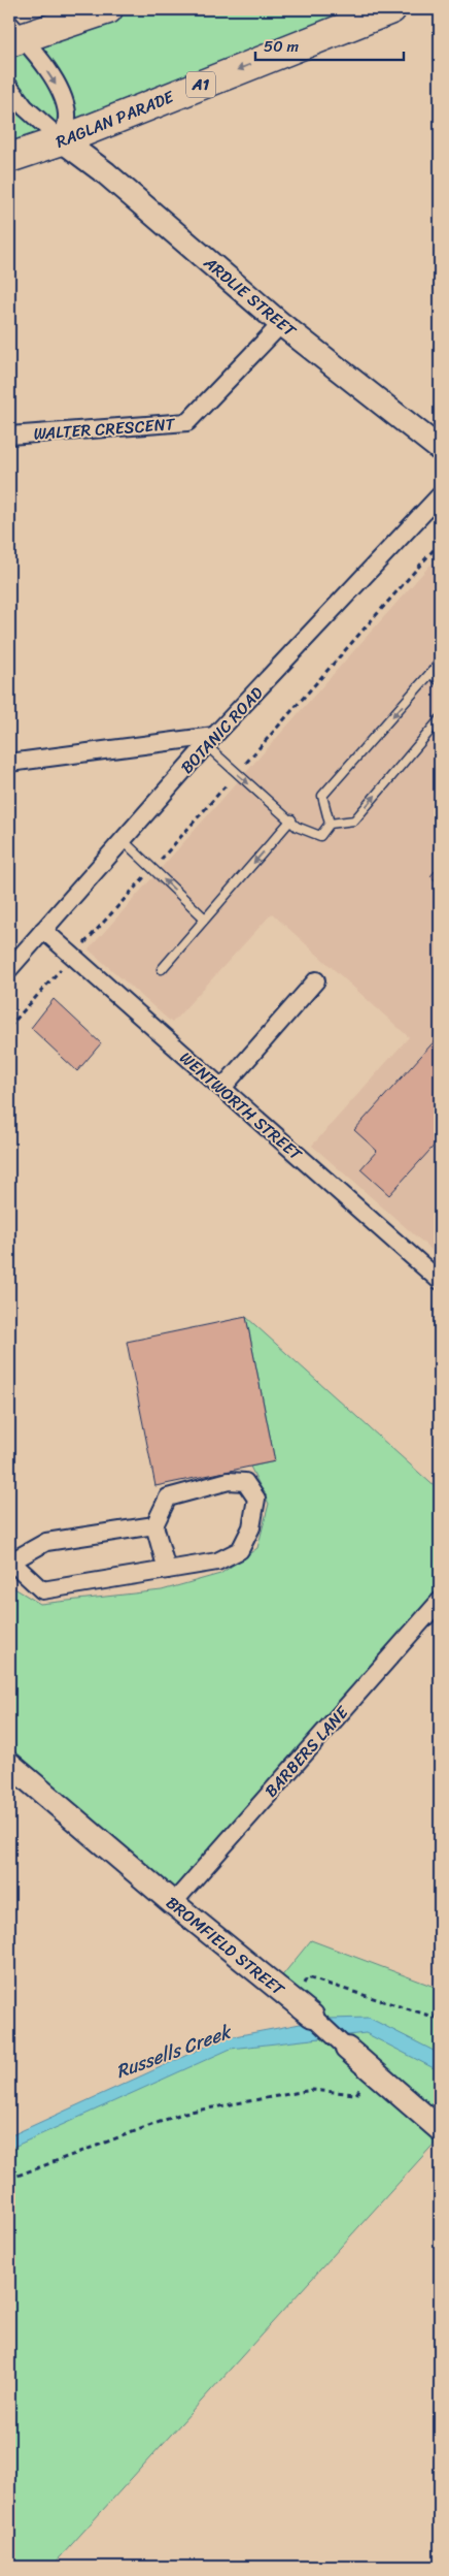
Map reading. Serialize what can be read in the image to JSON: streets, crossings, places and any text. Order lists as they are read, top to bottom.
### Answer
{
  "streets": {
    "highway": ["A1", "RAGLAN PARADE"],
    "street": [
      "ARDLIE STREET",
      "WALTER CRESCENT",
      "BOTANIC ROAD",
      "WENTWORTH STREET",
      "BARBERS LANE",
      "BROMFIELD STREET"
    ]
  },
  "crossings": [
    ["RAGLAN PARADE", "ARDLIE STREET"],
    ["ARDLIE STREET", "WALTER CRESCENT"],
    ["BOTANIC ROAD", "WENTWORTH STREET"],
    ["BARBERS LANE", "BROMFIELD STREET"]
  ],
  "one_way": ["RAGLAN PARADE"],
  "water": ["Russells Creek"],
  "scale_bar": "50 m"
}
